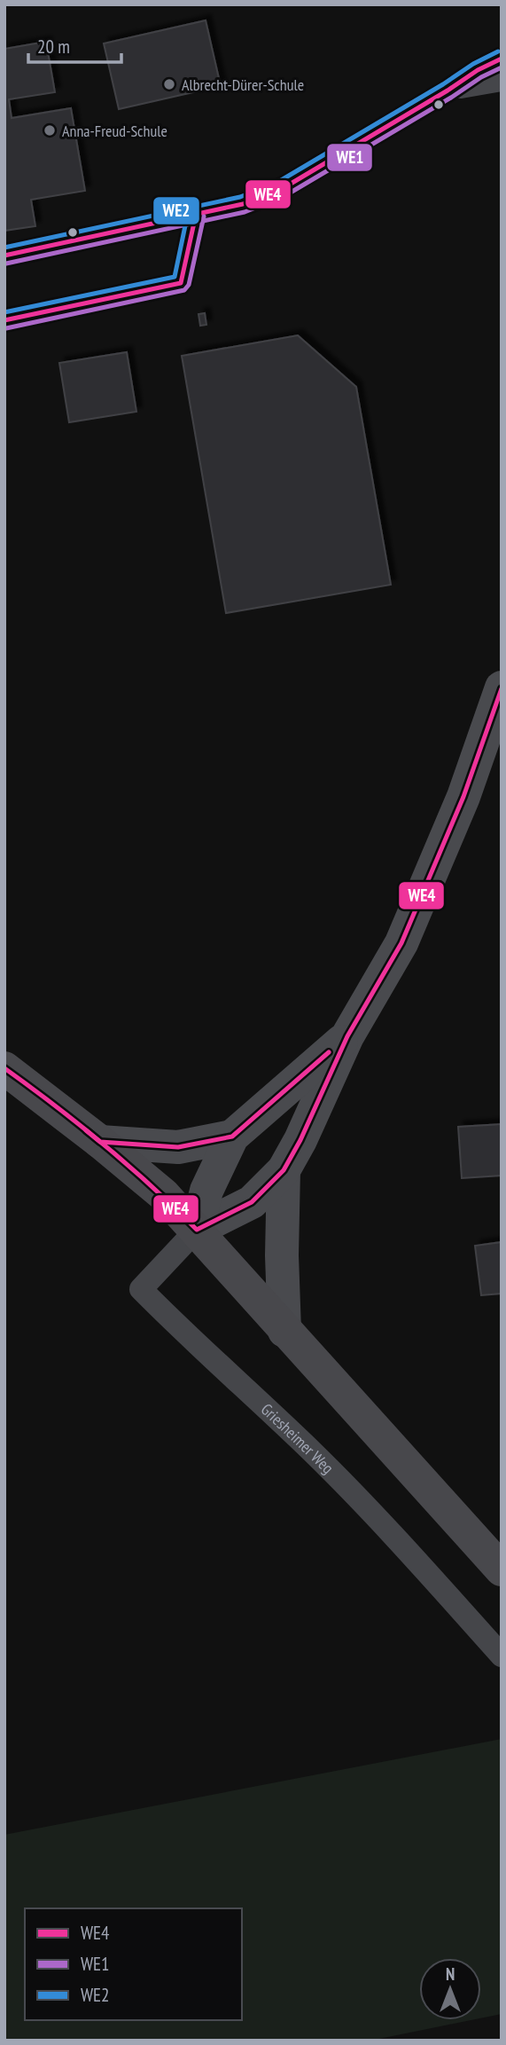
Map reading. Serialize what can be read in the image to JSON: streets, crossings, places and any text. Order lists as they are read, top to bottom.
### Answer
{
  "streets": {
    "street": ["Griesheimer Weg"]
  },
  "places": ["Albrecht-Dürer-Schule", "Anna-Freud-Schule"],
  "lines": ["transit line WE2", "transit line WE4", "transit line WE1"],
  "legend": ["WE4", "WE1", "WE2"],
  "scale_bar": "20 m",
  "north": "top"
}
